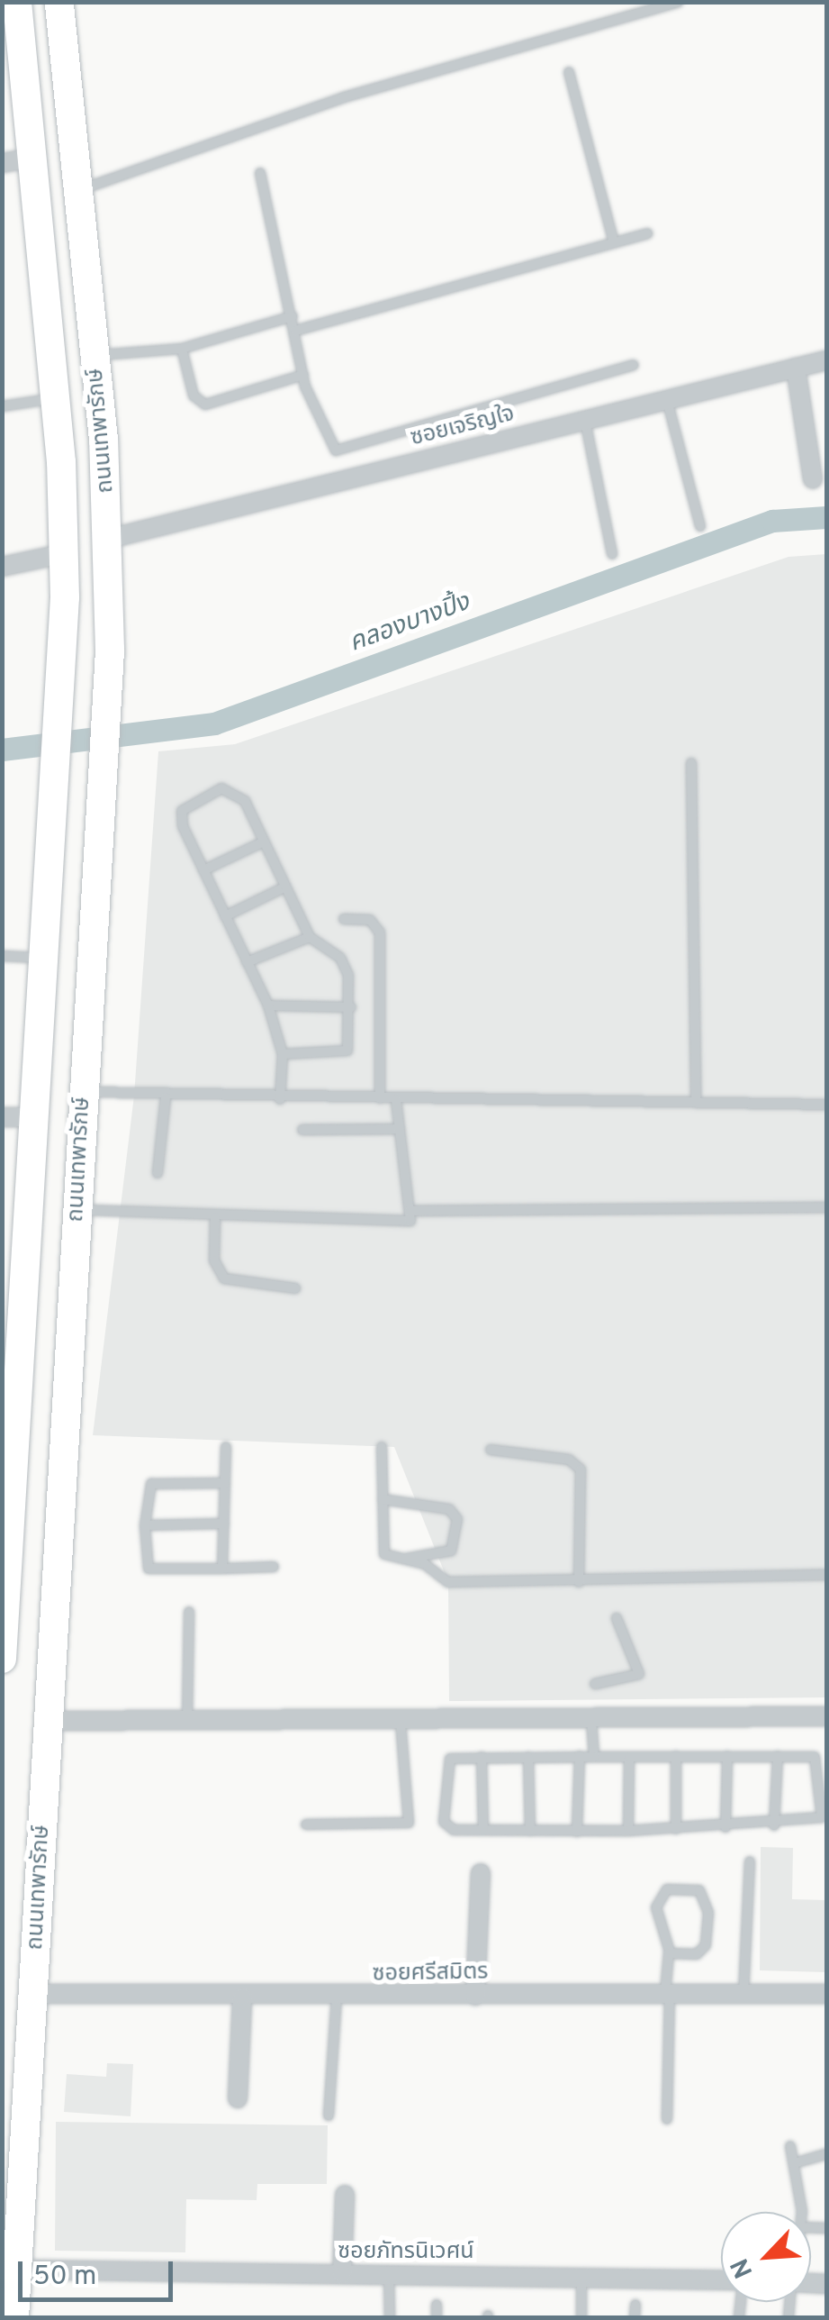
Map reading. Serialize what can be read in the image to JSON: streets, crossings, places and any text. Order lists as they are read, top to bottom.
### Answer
{
  "streets": {
    "main road": ["ถนนเทพารักษ์"],
    "street": ["ซอยเจริญใจ", "ซอยศรีสมิตร", "ซอยภัทรนิเวศน์"]
  },
  "crossings": [
    ["ซอยเจริญใจ", "ถนนเทพารักษ์"],
    ["ถนนเทพารักษ์", "ซอยศรีสมิตร"],
    ["ถนนเทพารักษ์", "ซอยภัทรนิเวศน์"]
  ],
  "water": ["คลองบางปิ้ง"],
  "scale_bar": "50 m",
  "north": "bottom left"
}
